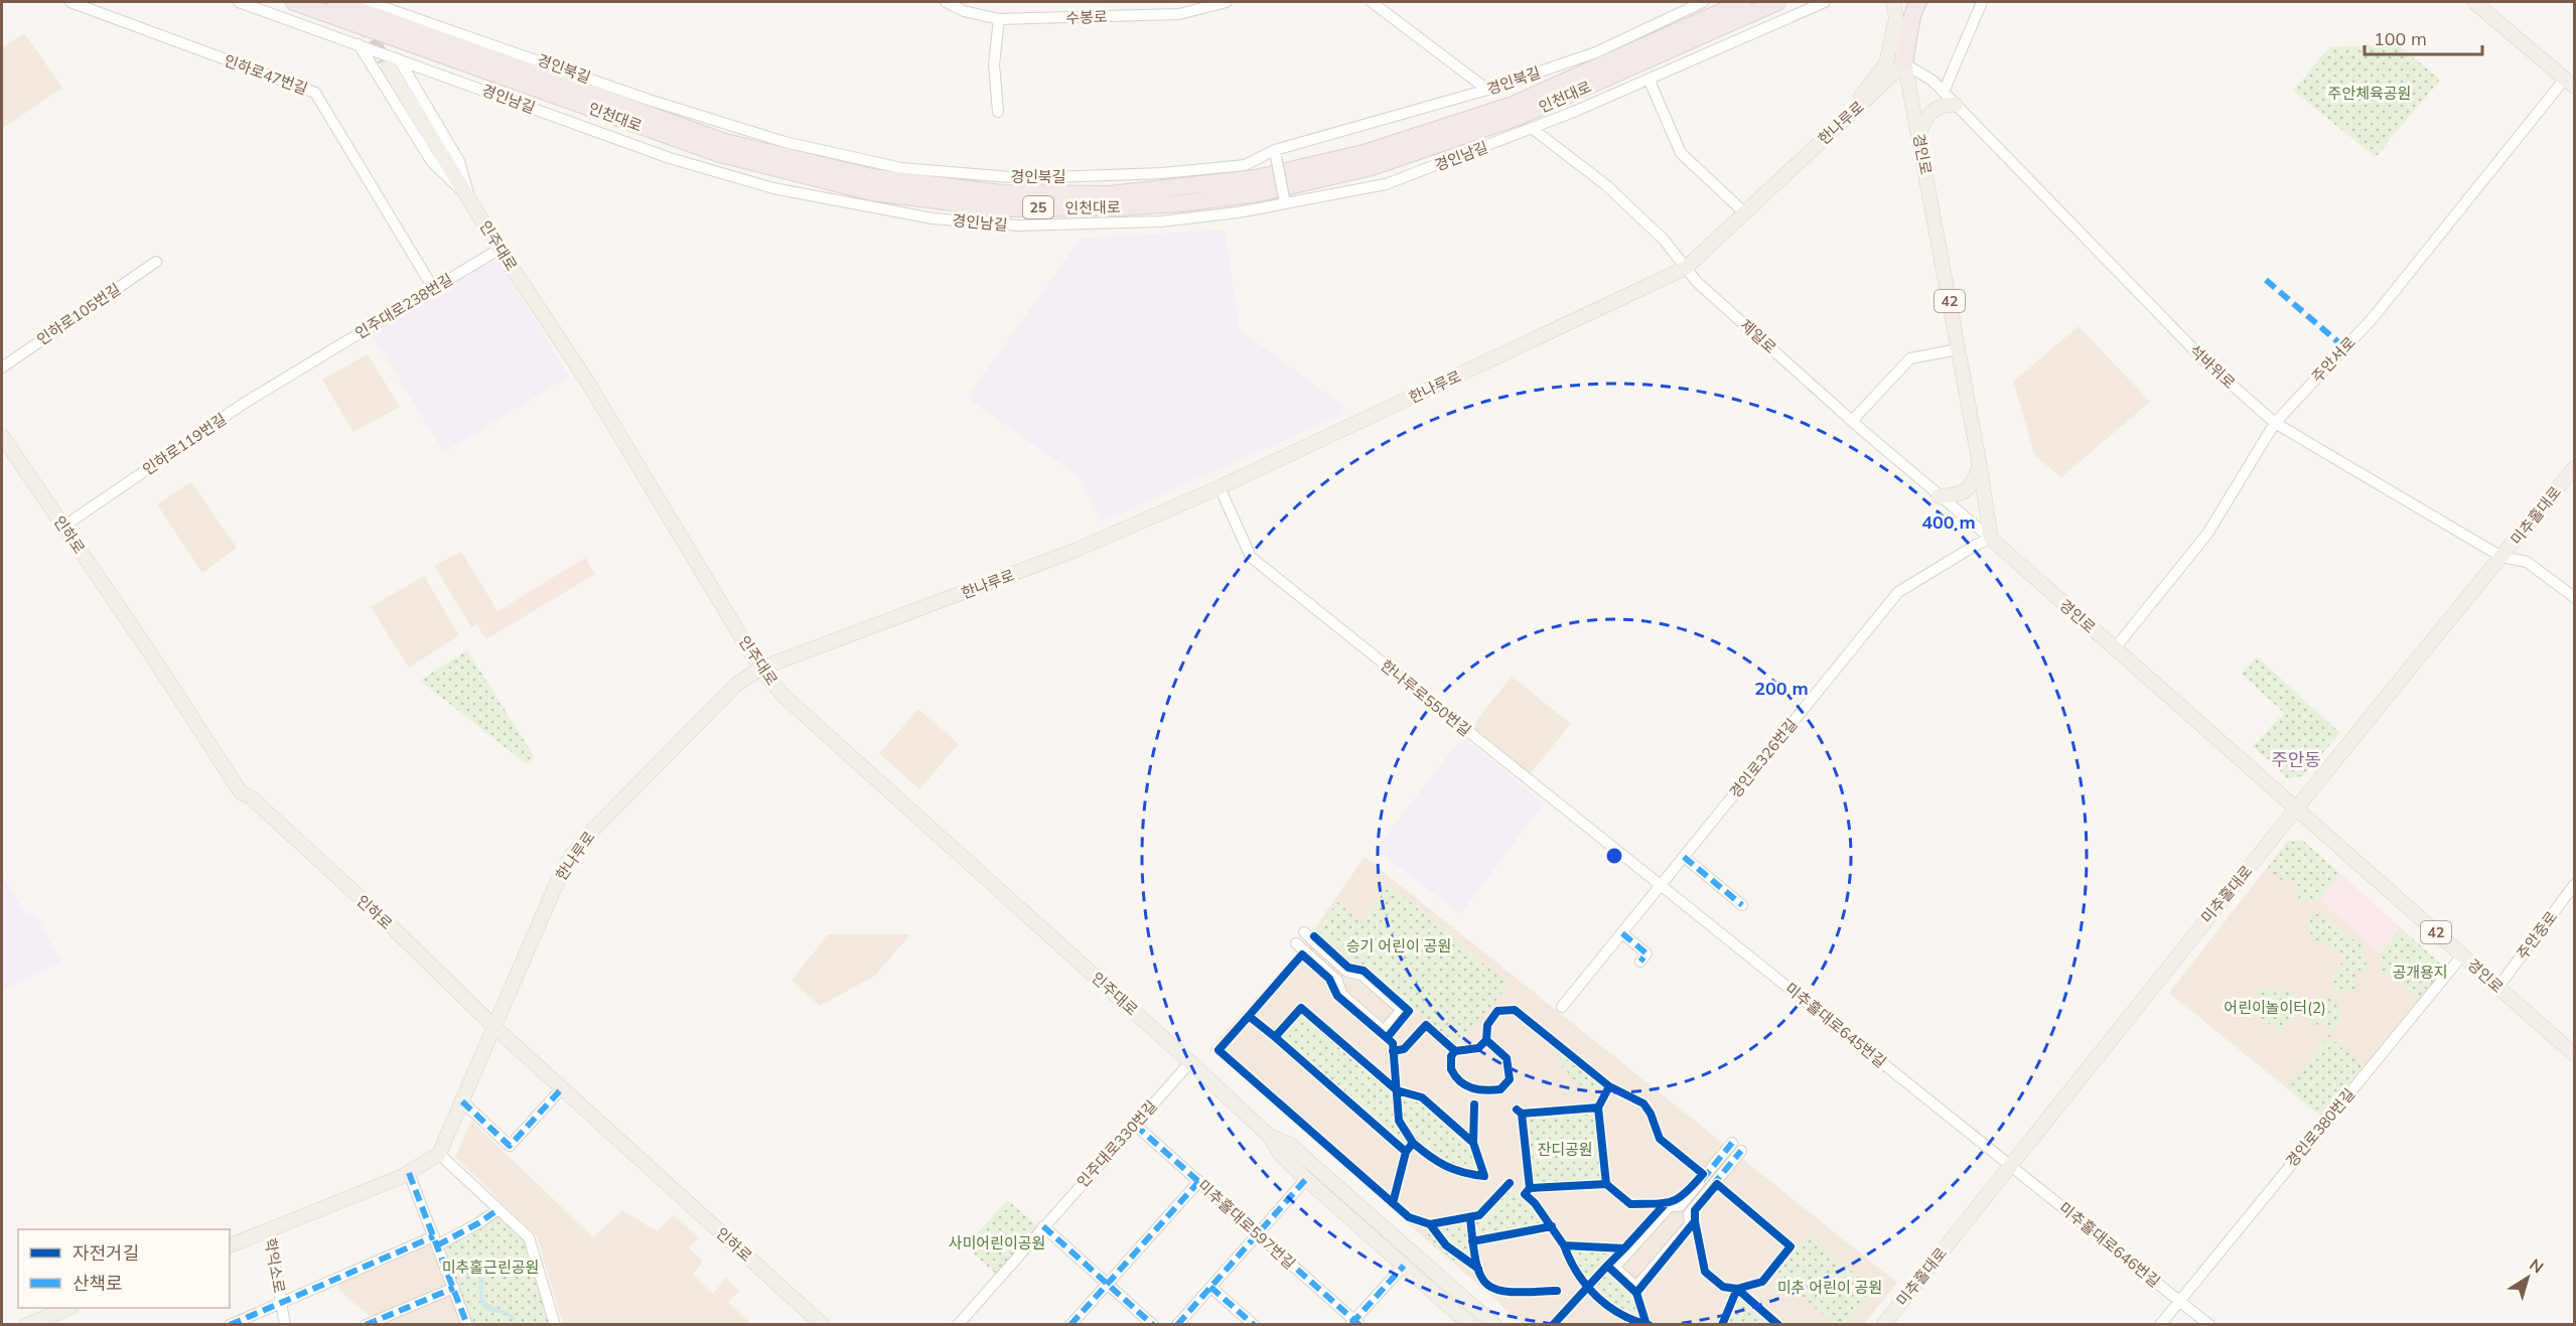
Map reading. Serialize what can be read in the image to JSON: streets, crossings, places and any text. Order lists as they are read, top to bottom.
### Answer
{
  "streets": {
    "highway": ["인천대로", "25"],
    "main road": [
      "한나루로",
      "경인로",
      "인주대로",
      "42",
      "미추홀대로",
      "인하로"
    ],
    "street": [
      "수봉로",
      "경인북길",
      "인하로47번길",
      "경인남길",
      "인주대로238번길",
      "인하로105번길",
      "제일로",
      "주안서로",
      "석바위로",
      "인하로119번길",
      "한나루로550번길",
      "경인로326번길",
      "주안중로",
      "미추홀대로645번길",
      "경인로380번길",
      "인주대로330번길",
      "미추홀대로597번길",
      "미추홀대로646번길",
      "학익소로"
    ]
  },
  "crossings": [
    ["인하로47번길", "인주대로238번길"],
    ["경인남길", "인주대로"],
    ["경인남길", "제일로"],
    ["한나루로", "경인로"],
    ["한나루로", "인주대로"],
    ["한나루로", "제일로"],
    ["한나루로", "석바위로"],
    ["한나루로", "인하로"],
    ["한나루로", "한나루로550번길"],
    ["경인로", "제일로"],
    ["경인로", "주안서로"],
    ["경인로", "석바위로"],
    ["경인로", "미추홀대로"],
    ["경인로", "경인로326번길"],
    ["경인로", "주안중로"],
    ["경인로", "경인로380번길"],
    ["인주대로", "인주대로238번길"],
    ["인주대로", "인주대로330번길"],
    ["인주대로238번길", "인하로119번길"],
    ["제일로", "경인로326번길"],
    ["주안서로", "석바위로"],
    ["석바위로", "미추홀대로"],
    ["인하로119번길", "인하로"],
    ["미추홀대로", "미추홀대로645번길"],
    ["미추홀대로", "미추홀대로646번길"],
    ["한나루로550번길", "경인로326번길"],
    ["한나루로550번길", "미추홀대로645번길"],
    ["경인로326번길", "미추홀대로645번길"],
    ["미추홀대로645번길", "미추홀대로646번길"],
    ["경인로380번길", "미추홀대로646번길"],
    ["인주대로330번길", "미추홀대로597번길"]
  ],
  "districts": ["주안동"],
  "parks": [
    "주안체육공원",
    "승기 어린이 공원",
    "공개용지",
    "어린이놀이터(2)",
    "잔디공원",
    "사미어린이공원",
    "미추홀근린공원",
    "미추 어린이 공원"
  ],
  "legend": ["자전거길", "산책로"],
  "scale_bar": "100 m",
  "north": "top right",
  "rings": ["400 m", "200 m"]
}
